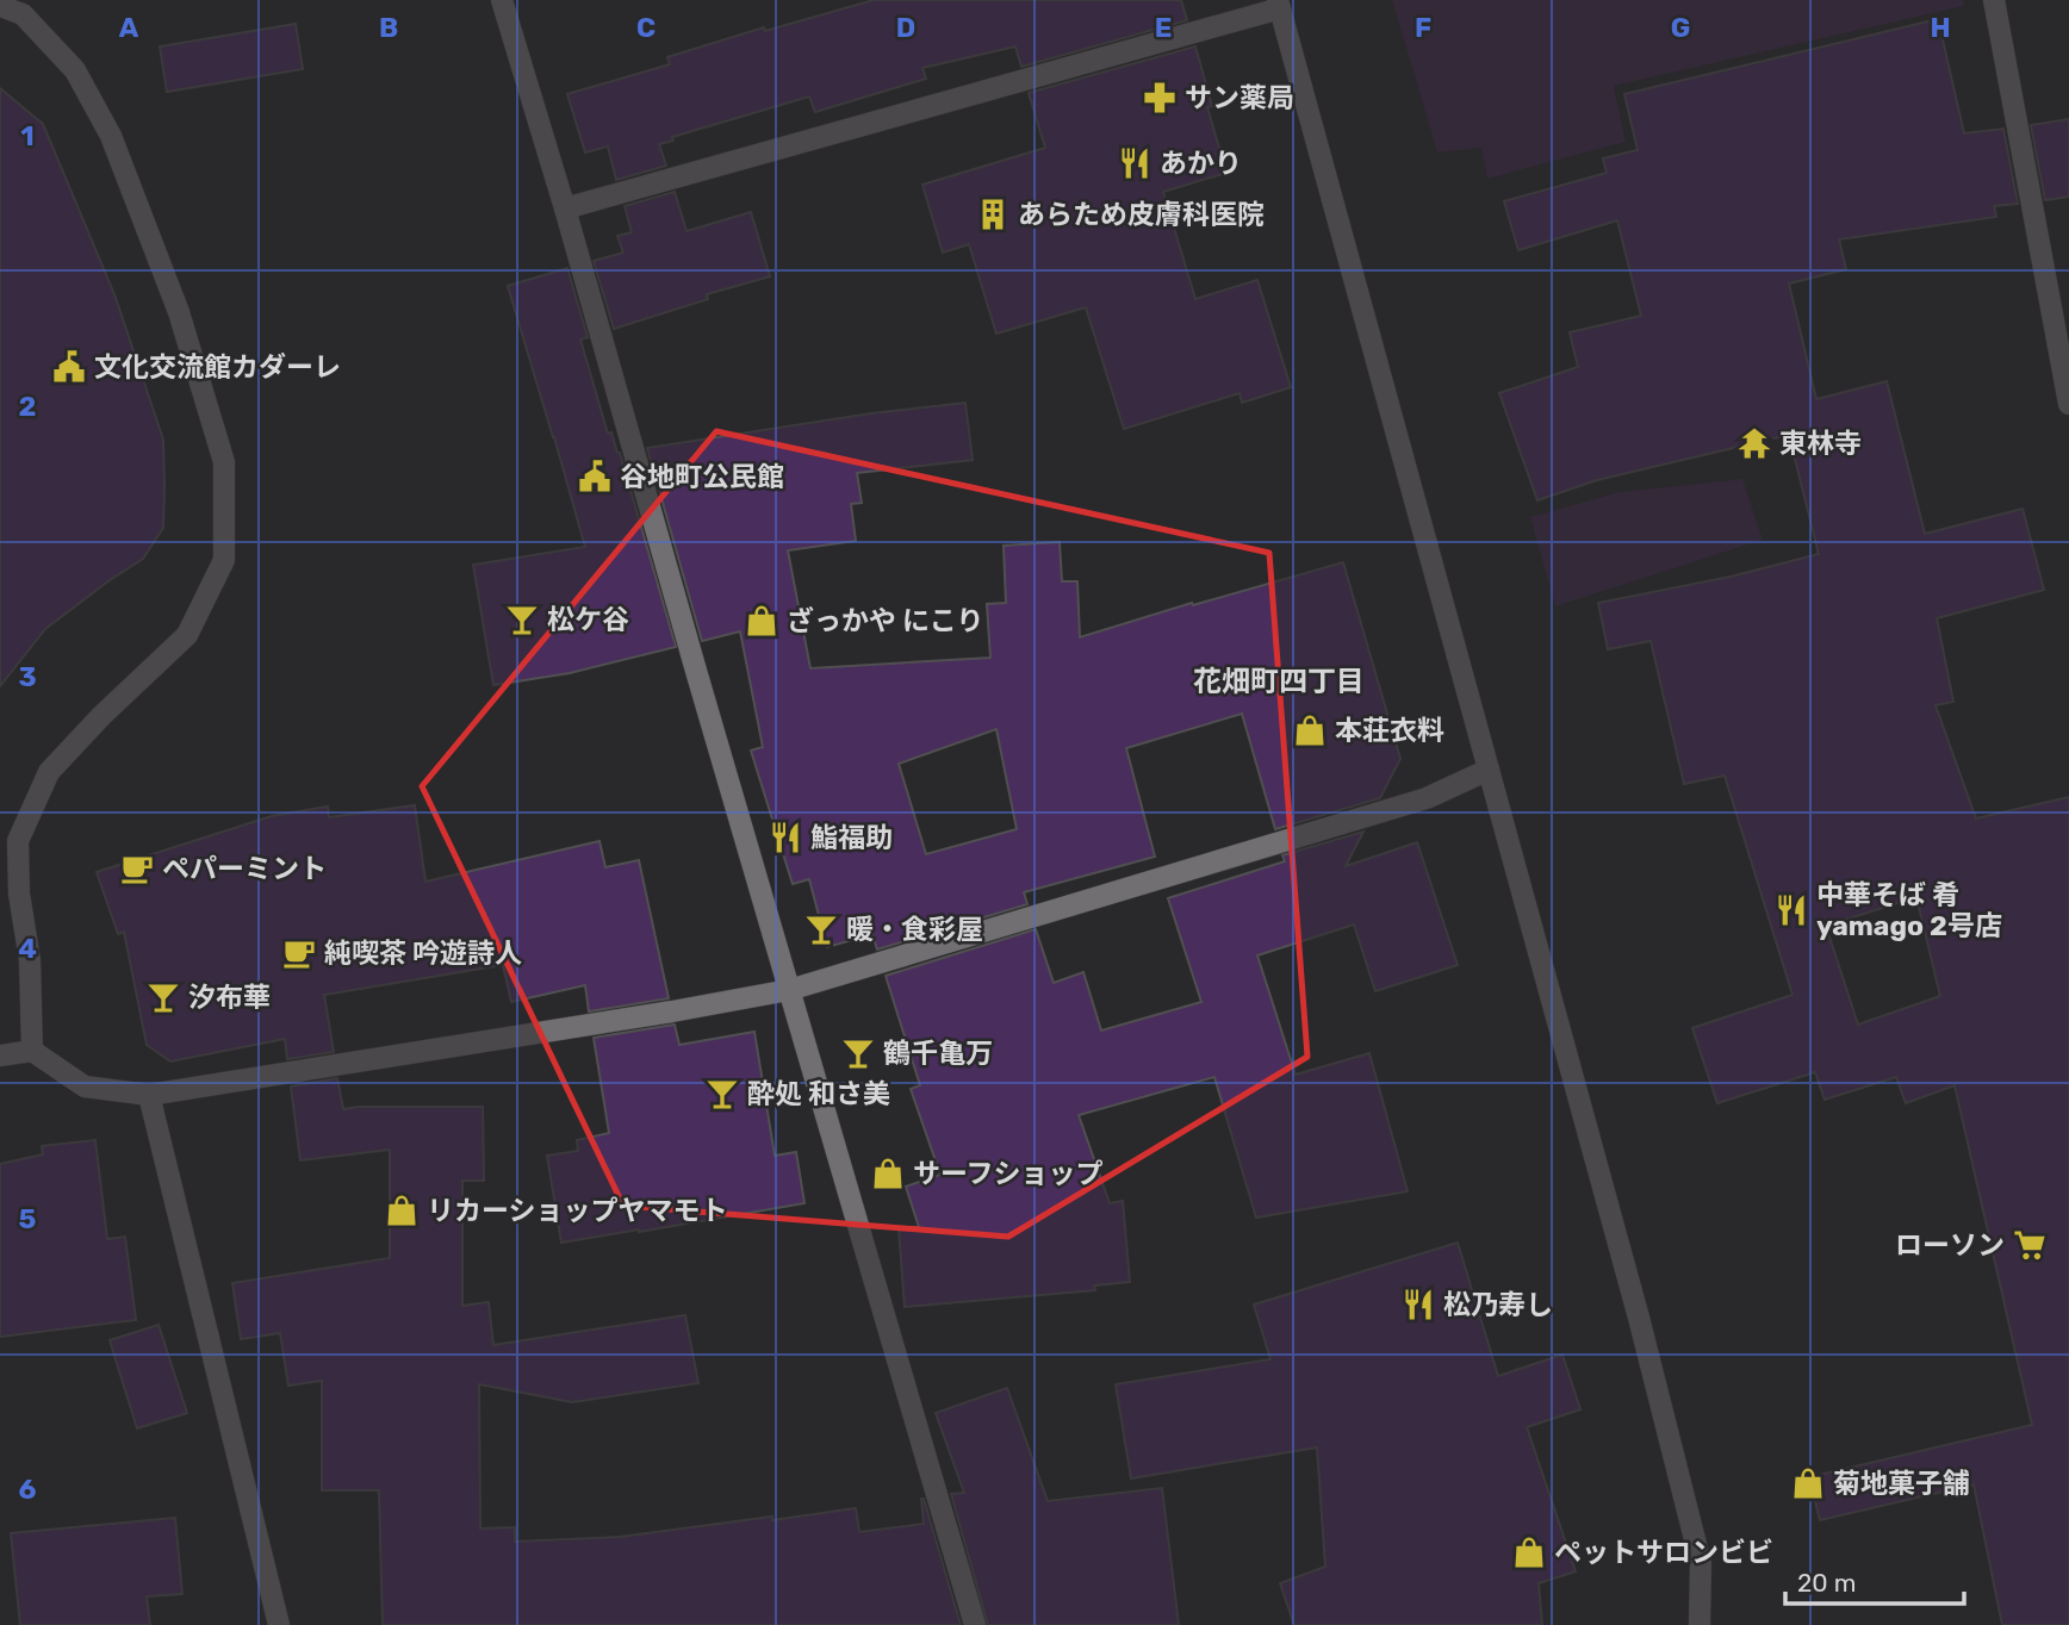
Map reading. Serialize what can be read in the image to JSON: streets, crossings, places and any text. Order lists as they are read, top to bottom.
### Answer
{
  "districts": ["花畑町四丁目"],
  "places": {
    "pharmacy": ["サン薬局"],
    "restaurant": [
      "あかり",
      "鮨福助",
      "中華そば 肴 yamago 2号店",
      "松乃寿し"
    ],
    "building": ["あらため皮膚科医院"],
    "public building": ["文化交流館カダーレ", "谷地町公民館"],
    "temple": ["東林寺"],
    "bar": [
      "松ケ谷",
      "暖・食彩屋",
      "汐布華",
      "鶴千亀万",
      "酔処 和さ美"
    ],
    "shop": [
      "ざっかや にこり",
      "本荘衣料",
      "サーフショップ",
      "リカーショップヤマモト",
      "菊地菓子舗",
      "ペットサロンビビ"
    ],
    "cafe": ["ペパーミント", "純喫茶 吟遊詩人"],
    "supermarket": ["ローソン"]
  },
  "scale_bar": "20 m",
  "grid": {
    "columns": [
      "A",
      "B",
      "C",
      "D",
      "E",
      "F",
      "G",
      "H"
    ],
    "rows": [
      "1",
      "2",
      "3",
      "4",
      "5",
      "6"
    ]
  }
}
